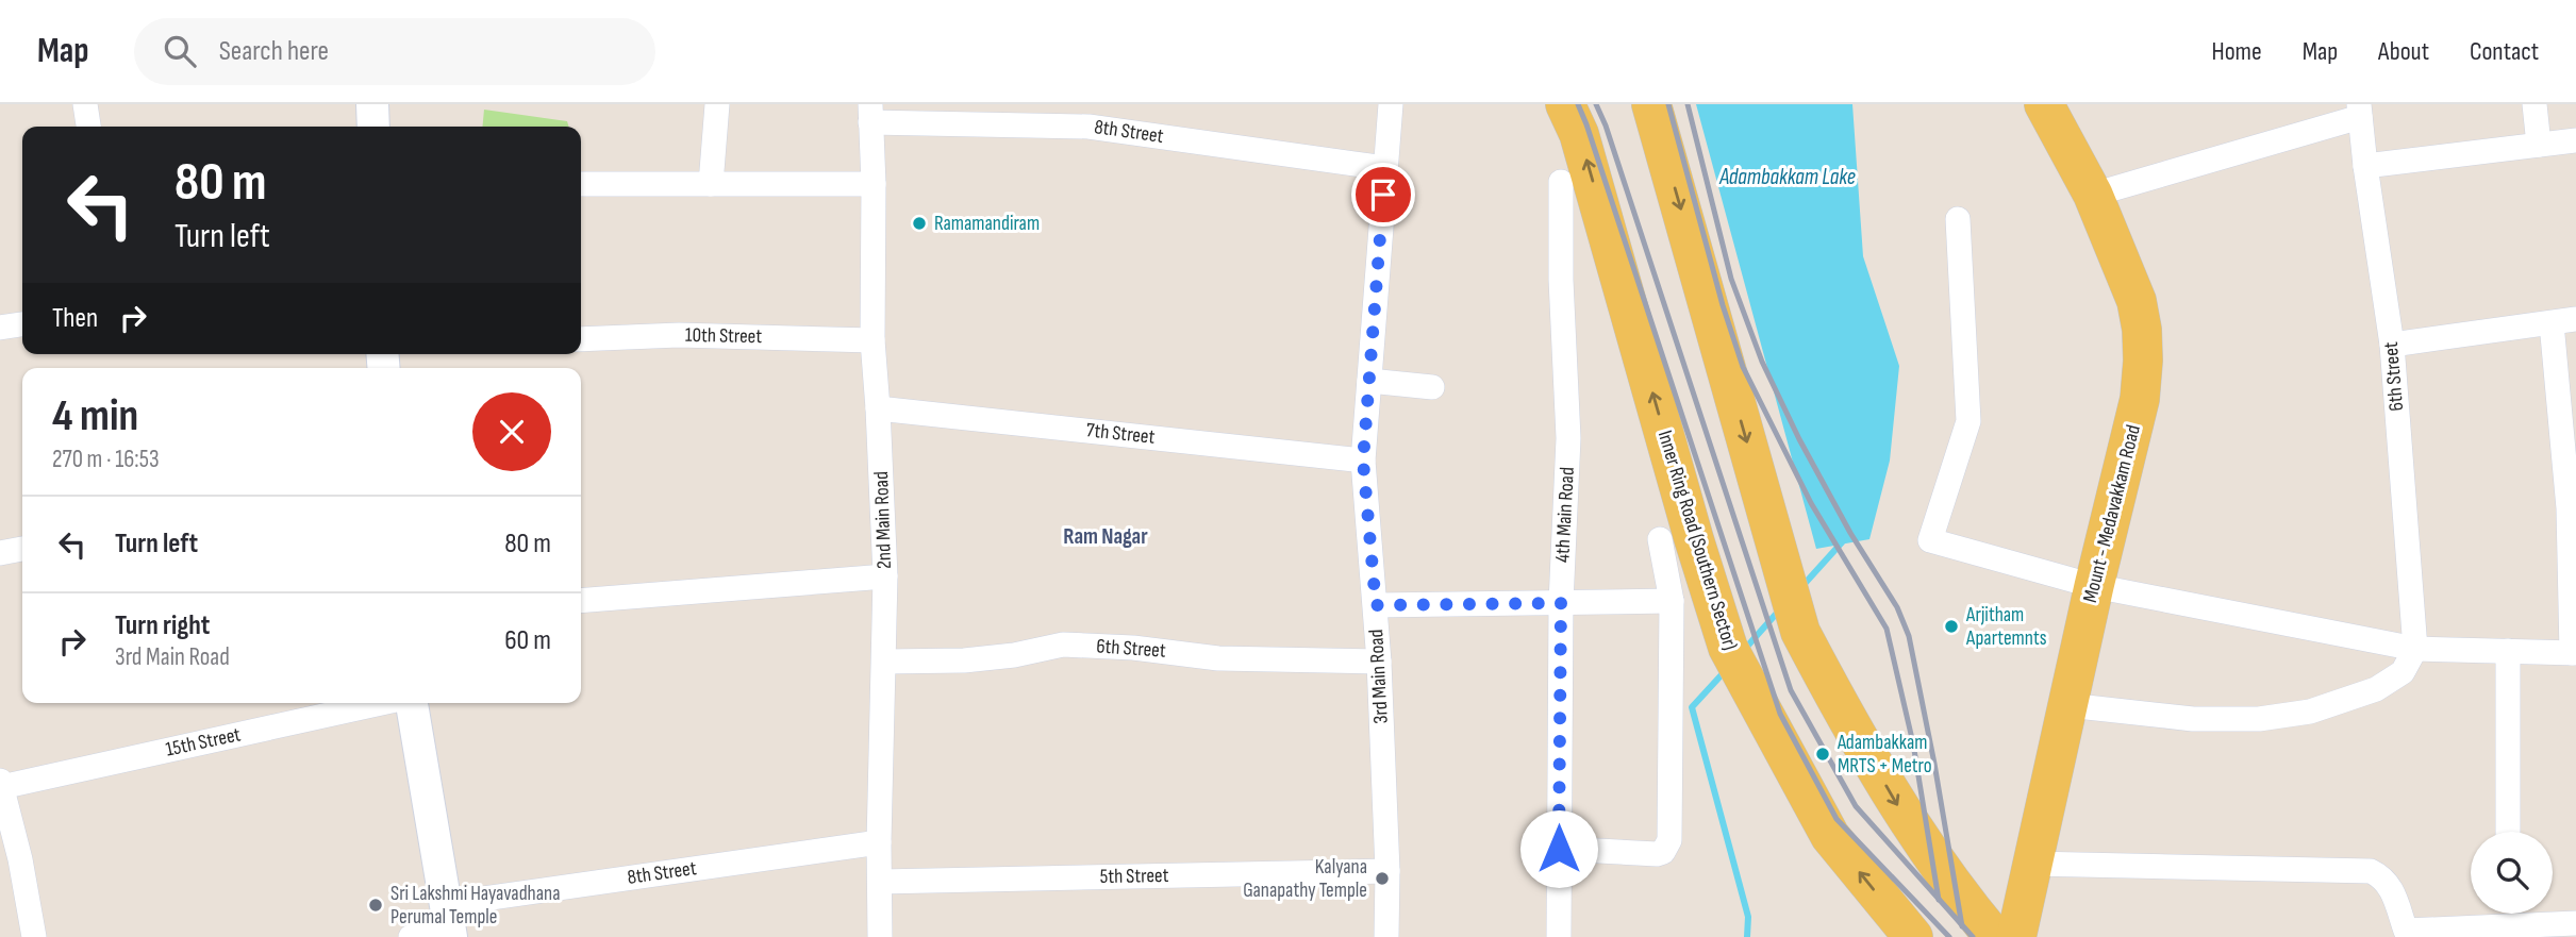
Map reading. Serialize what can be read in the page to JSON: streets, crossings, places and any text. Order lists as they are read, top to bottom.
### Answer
{
  "streets": {
    "main road": ["Mount - Medavakkam Road", "Inner Ring Road (Southern Sector)"],
    "street": [
      "8th Street",
      "10th Street",
      "6th Street",
      "7th Street",
      "4th Main Road",
      "2nd Main Road",
      "3rd Main Road",
      "15th Street",
      "5th Street"
    ]
  },
  "crossings": [
    ["8th Street", "2nd Main Road"],
    ["8th Street", "3rd Main Road"],
    ["10th Street", "2nd Main Road"],
    ["6th Street", "2nd Main Road"],
    ["6th Street", "3rd Main Road"],
    ["7th Street", "2nd Main Road"],
    ["7th Street", "3rd Main Road"],
    ["2nd Main Road", "5th Street"],
    ["3rd Main Road", "5th Street"]
  ],
  "districts": ["Ram Nagar"],
  "water": ["Adambakkam Lake"],
  "places": [
    "Ramamandiram",
    "Arjitham Apartemnts",
    "Adambakkam MRTS + Metro",
    "Kalyana Ganapathy Temple",
    "Sri Lakshmi Hayavadhana Perumal Temple"
  ],
  "page": {
    "header": "Map",
    "search": "Search here",
    "nav": [
      "Home",
      "Map",
      "About",
      "Contact"
    ],
    "turn": ["80 m", "Turn left"],
    "then": "Then",
    "heading": ["4 min", "270 m · 16:53"],
    "list": [
      {
        "name": "Turn left",
        "value": "80 m"
      },
      {
        "name": "Turn right",
        "note": "3rd Main Road",
        "value": "60 m"
      }
    ]
  }
}
